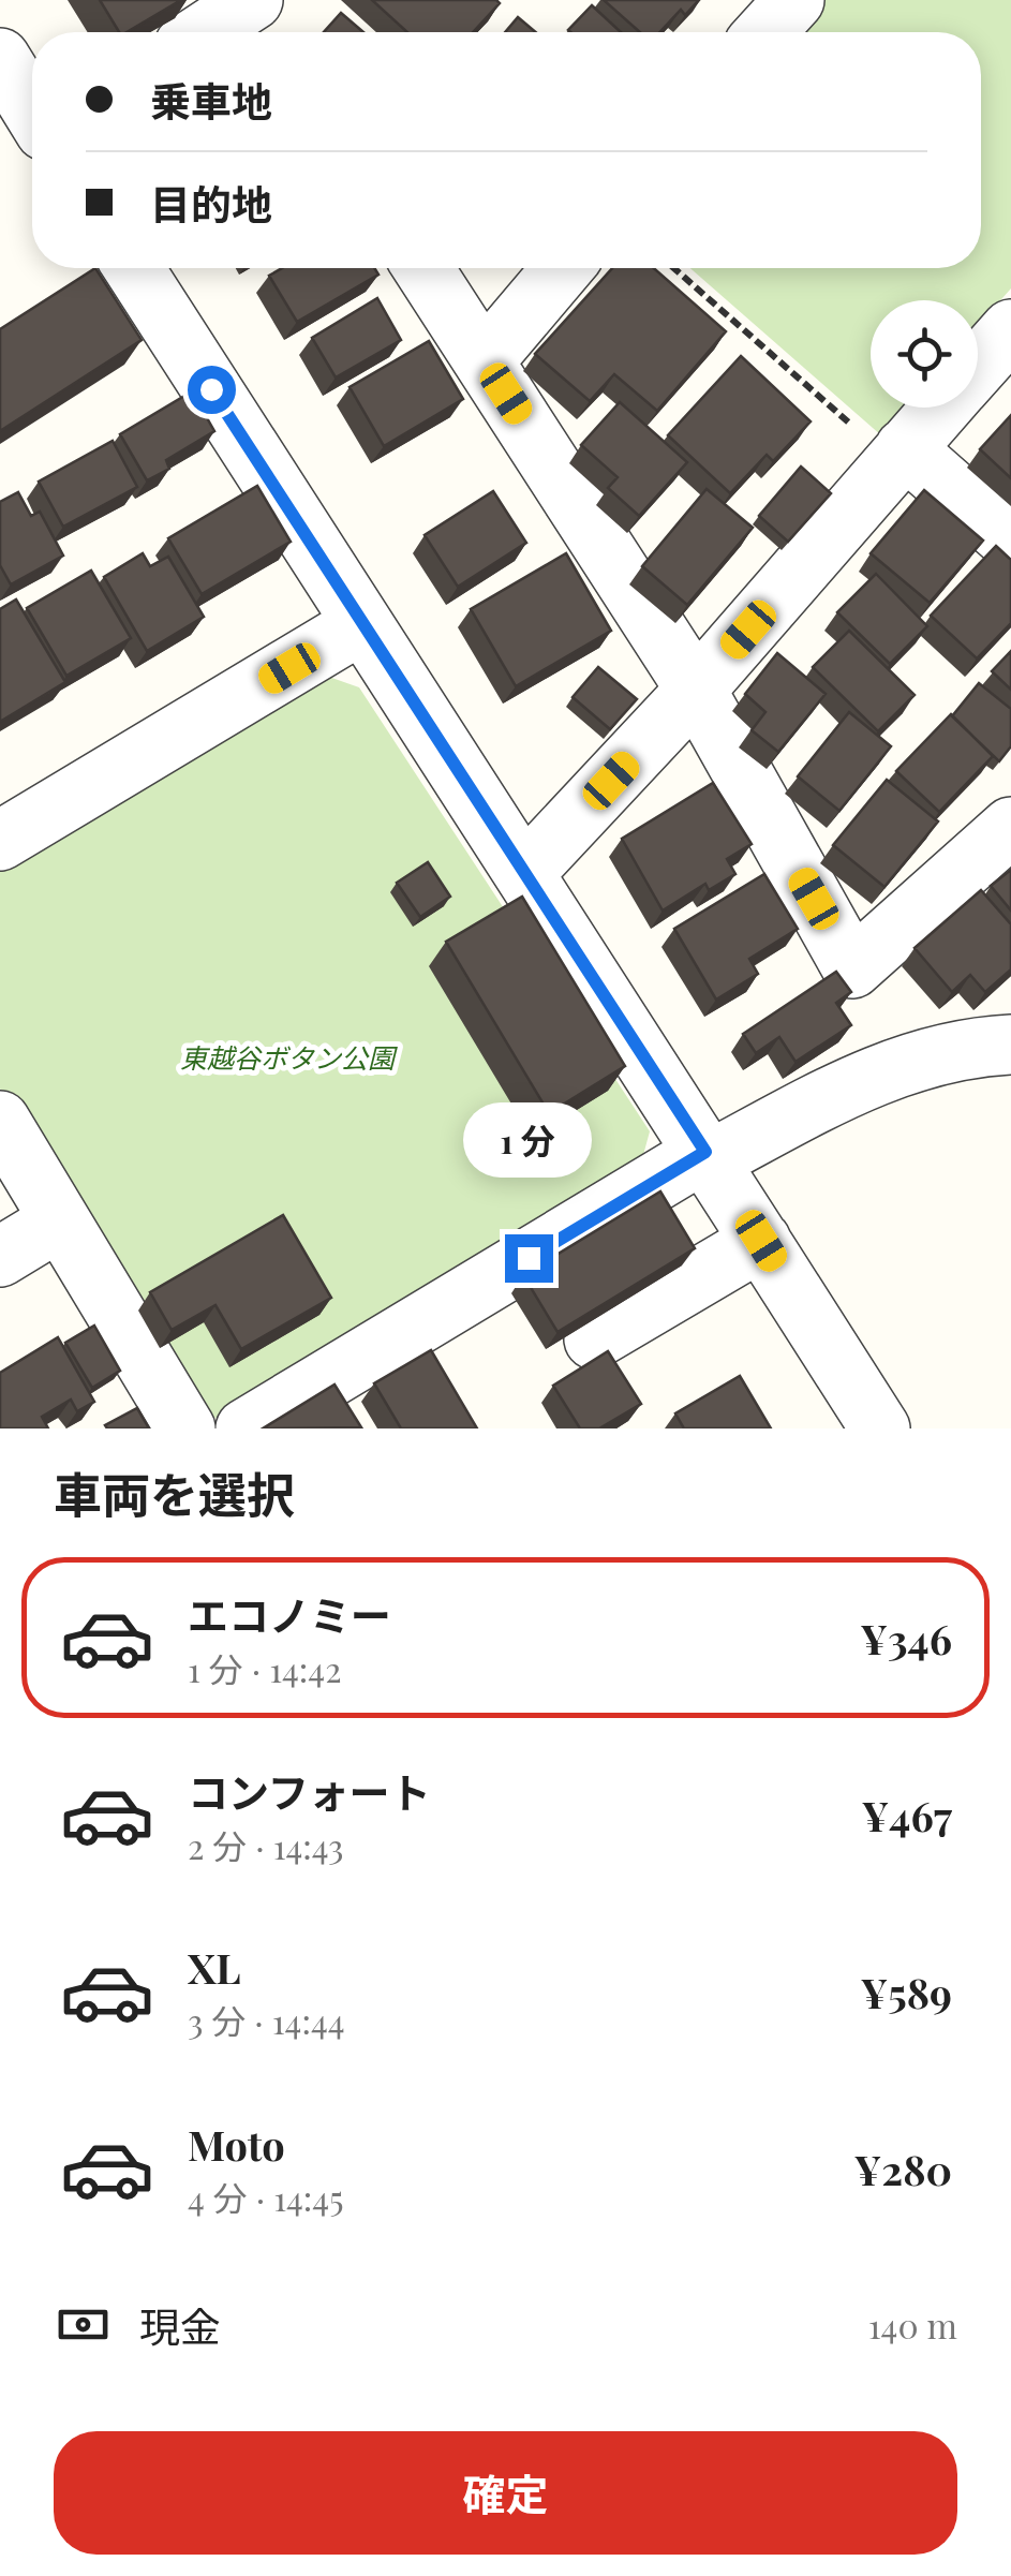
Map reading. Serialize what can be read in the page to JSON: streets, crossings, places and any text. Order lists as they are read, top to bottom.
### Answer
{
  "parks": ["東越谷ボタン公園"],
  "page": {
    "banner": ["乗車地", "目的地"],
    "bubble": "1 分",
    "heading": "車両を選択",
    "list": [
      {
        "name": "エコノミー",
        "note": "1 分 · 14:42",
        "value": "¥346"
      },
      {
        "name": "コンフォート",
        "note": "2 分 · 14:43",
        "value": "¥467"
      },
      {
        "name": "XL",
        "note": "3 分 · 14:44",
        "value": "¥589"
      },
      {
        "name": "Moto",
        "note": "4 分 · 14:45",
        "value": "¥280"
      }
    ],
    "pay": ["現金", "140 m"],
    "buttons": "確定"
  }
}
